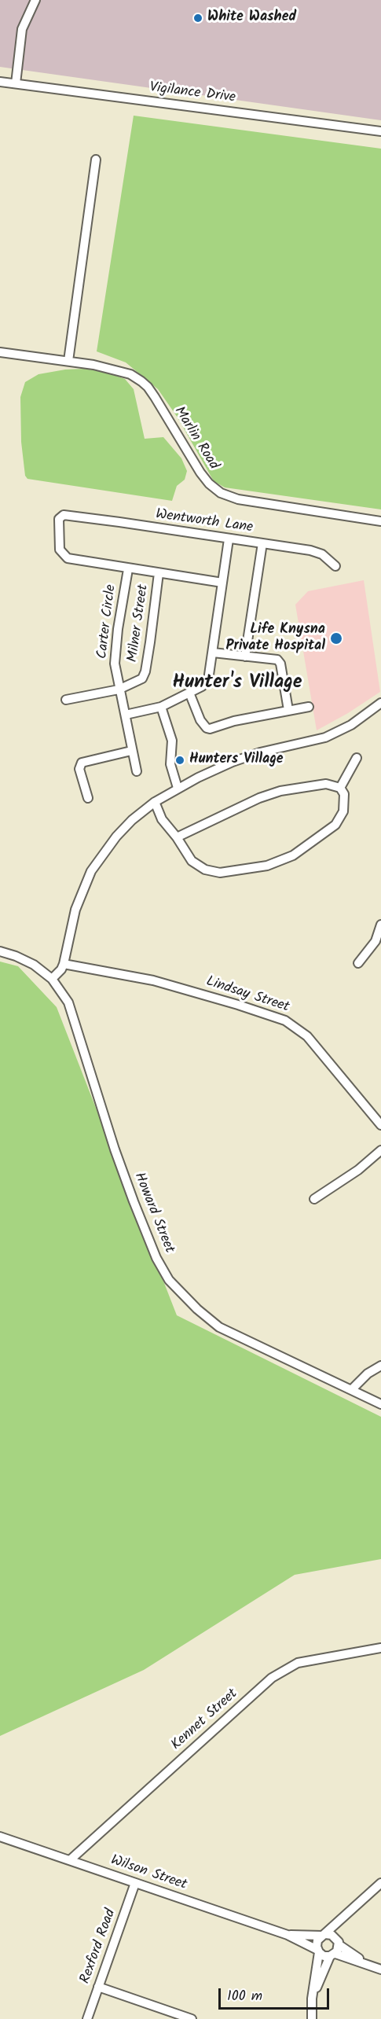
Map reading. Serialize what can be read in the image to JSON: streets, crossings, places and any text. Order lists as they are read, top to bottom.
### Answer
{
  "streets": {
    "street": [
      "Vigilance Drive",
      "Marlin Road",
      "Wentworth Lane",
      "Carter Circle",
      "Milner Street",
      "Lindsay Street",
      "Howard Street",
      "Kennet Street",
      "Wilson Street",
      "Rexford Road"
    ]
  },
  "crossings": [
    ["Wentworth Lane", "Carter Circle"],
    ["Carter Circle", "Milner Street"],
    ["Kennet Street", "Wilson Street"],
    ["Wilson Street", "Rexford Road"]
  ],
  "districts": ["Hunter's Village"],
  "places": ["White Washed", "Life Knysna Private Hospital", "Hunters Village"],
  "scale_bar": "100 m"
}
